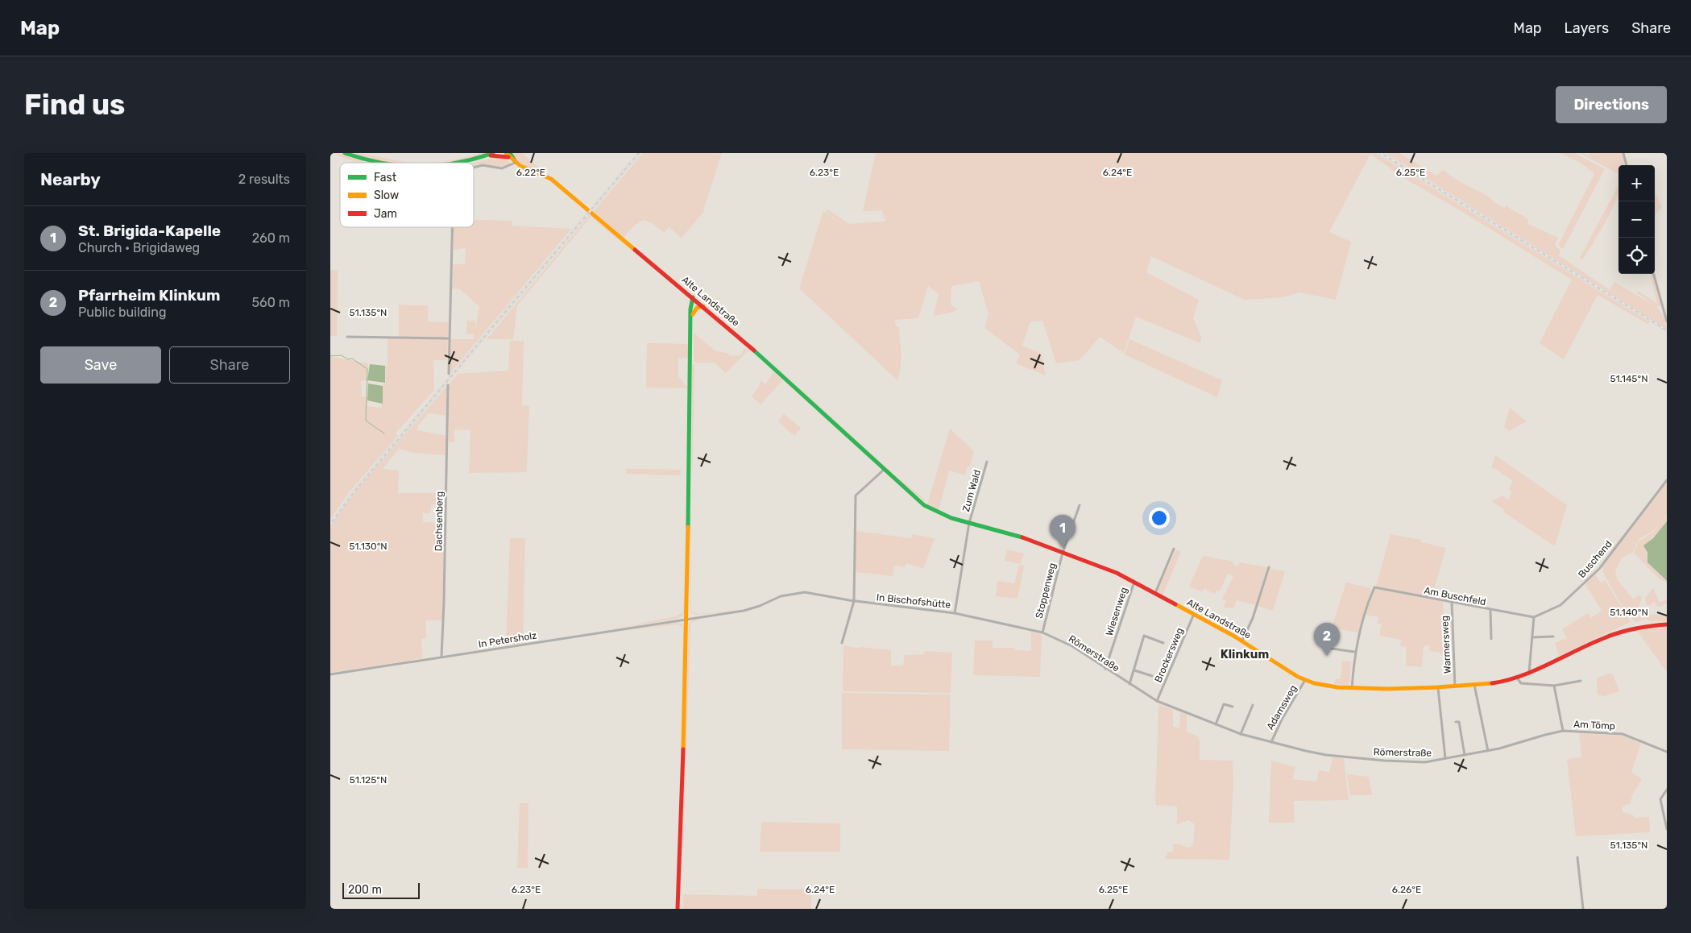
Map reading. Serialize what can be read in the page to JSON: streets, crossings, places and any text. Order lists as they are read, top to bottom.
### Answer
{
  "streets": {
    "main road": ["Alte Landstraße"],
    "street": [
      "Zum Wald",
      "Dachsenberg",
      "Buschend",
      "Stoppenweg",
      "Am Buschfeld",
      "In Bischofshütte",
      "Wiesenweg",
      "In Petersholz",
      "Warmersweg",
      "Römerstraße",
      "Brockersweg",
      "Adamsweg",
      "Am Tömp"
    ]
  },
  "crossings": [
    ["Alte Landstraße", "Zum Wald"],
    ["Alte Landstraße", "Stoppenweg"],
    ["Alte Landstraße", "In Bischofshütte"],
    ["Alte Landstraße", "Wiesenweg"],
    ["Alte Landstraße", "Warmersweg"],
    ["Alte Landstraße", "Brockersweg"],
    ["Alte Landstraße", "Adamsweg"],
    ["Zum Wald", "In Bischofshütte"],
    ["Dachsenberg", "In Petersholz"],
    ["Buschend", "Am Buschfeld"],
    ["Stoppenweg", "Römerstraße"],
    ["Am Buschfeld", "Warmersweg"],
    ["In Bischofshütte", "In Petersholz"],
    ["In Bischofshütte", "Römerstraße"],
    ["Wiesenweg", "Römerstraße"],
    ["Römerstraße", "Brockersweg"],
    ["Römerstraße", "Adamsweg"],
    ["Römerstraße", "Am Tömp"]
  ],
  "districts": ["Klinkum"],
  "legend": ["Fast", "Slow", "Jam"],
  "scale_bar": "200 m",
  "page": {
    "header": "Map",
    "nav": ["Map", "Layers", "Share"],
    "buttons": [
      "Directions",
      ["Save", "Share"]
    ],
    "title": "Find us",
    "heading": ["Nearby", "2 results"],
    "map_buttons": ["+", "−"],
    "list": [
      {
        "mark": "1",
        "name": "St. Brigida-Kapelle",
        "note": "Church · Brigidaweg",
        "value": "260 m"
      },
      {
        "mark": "2",
        "name": "Pfarrheim Klinkum",
        "note": "Public building",
        "value": "560 m"
      }
    ],
    "pins": ["1", "2"],
    "scale": "200 m"
  },
  "coordinates": [
    "6.22°E",
    "6.23°E",
    "6.24°E",
    "6.25°E",
    "51.135°N",
    "51.145°N",
    "51.130°N",
    "51.140°N",
    "51.125°N",
    "6.26°E"
  ]
}
